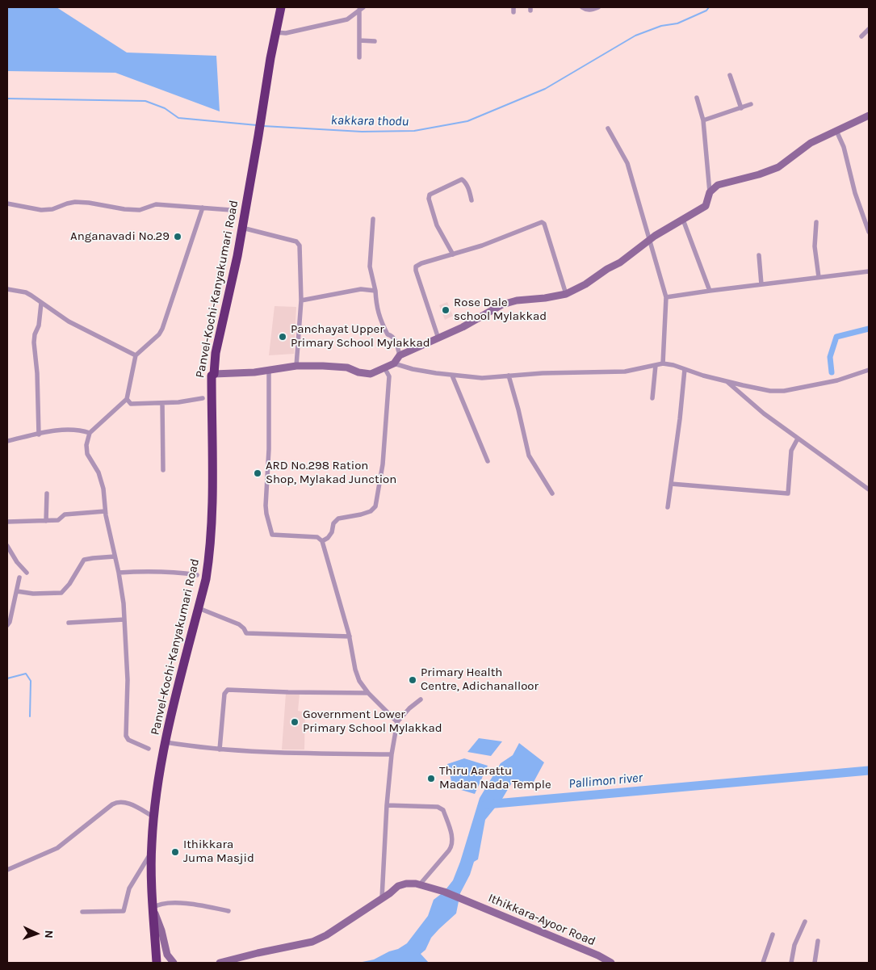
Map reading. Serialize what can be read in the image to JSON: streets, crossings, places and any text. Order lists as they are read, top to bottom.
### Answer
{
  "streets": {
    "highway": ["Panvel-Kochi-Kanyakumari Road"],
    "main road": ["Ithikkara-Ayoor Road"]
  },
  "water": ["kakkara thodu", "Pallimon river"],
  "places": [
    "Anganavadi No.29",
    "Rose Dale school Mylakkad",
    "Panchayat Upper Primary School Mylakkad",
    "ARD No.298 Ration Shop, Mylakad Junction",
    "Primary Health Centre, Adichanalloor",
    "Government Lower Primary School Mylakkad",
    "Thiru Aarattu Madan Nada Temple",
    "Ithikkara Juma Masjid"
  ],
  "north": "right"
}
